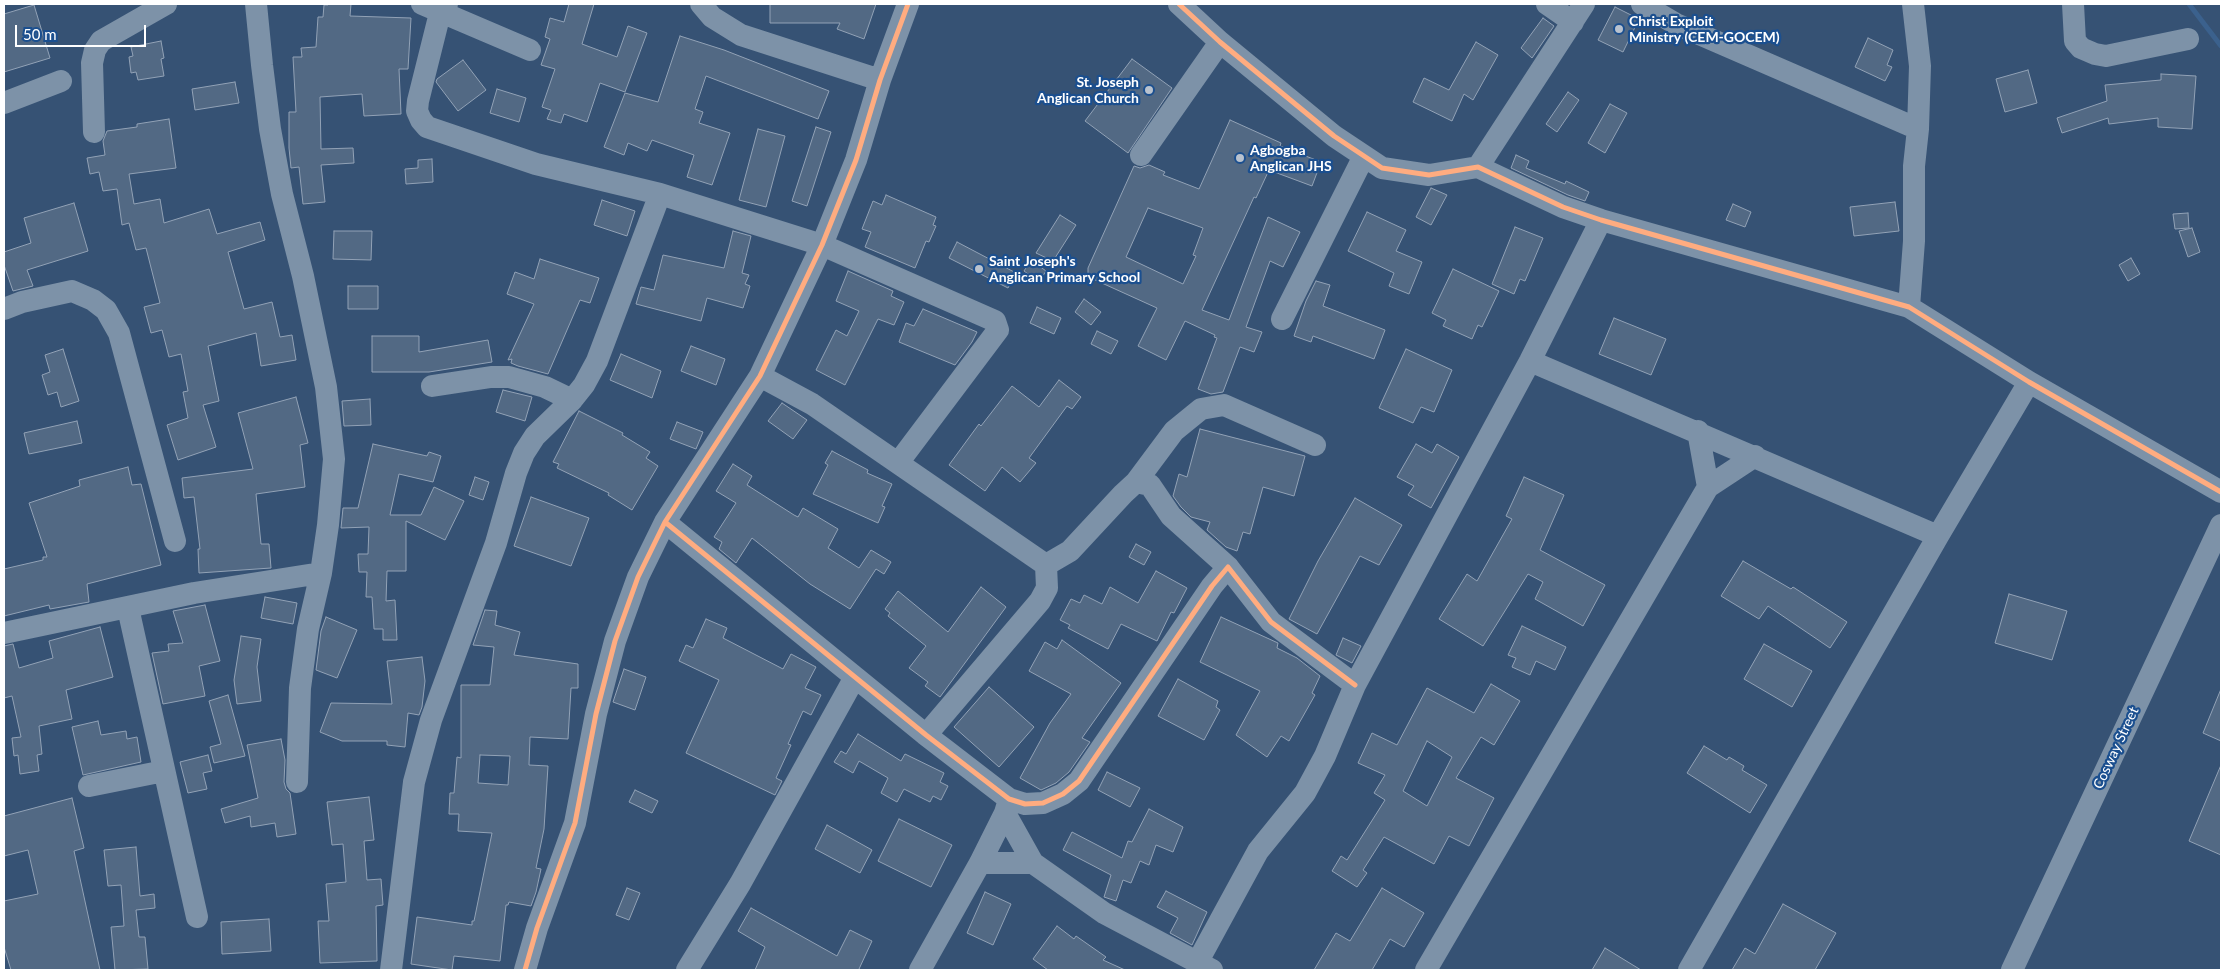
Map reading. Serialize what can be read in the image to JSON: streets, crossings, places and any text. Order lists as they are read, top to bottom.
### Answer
{
  "streets": {
    "street": ["Cosway Street"]
  },
  "places": [
    "Christ Exploit Ministry (CEM-GOCEM)",
    "St. Joseph Anglican Church",
    "Agbogba Anglican JHS",
    "Saint Joseph's Anglican Primary School"
  ],
  "scale_bar": "50 m"
}
